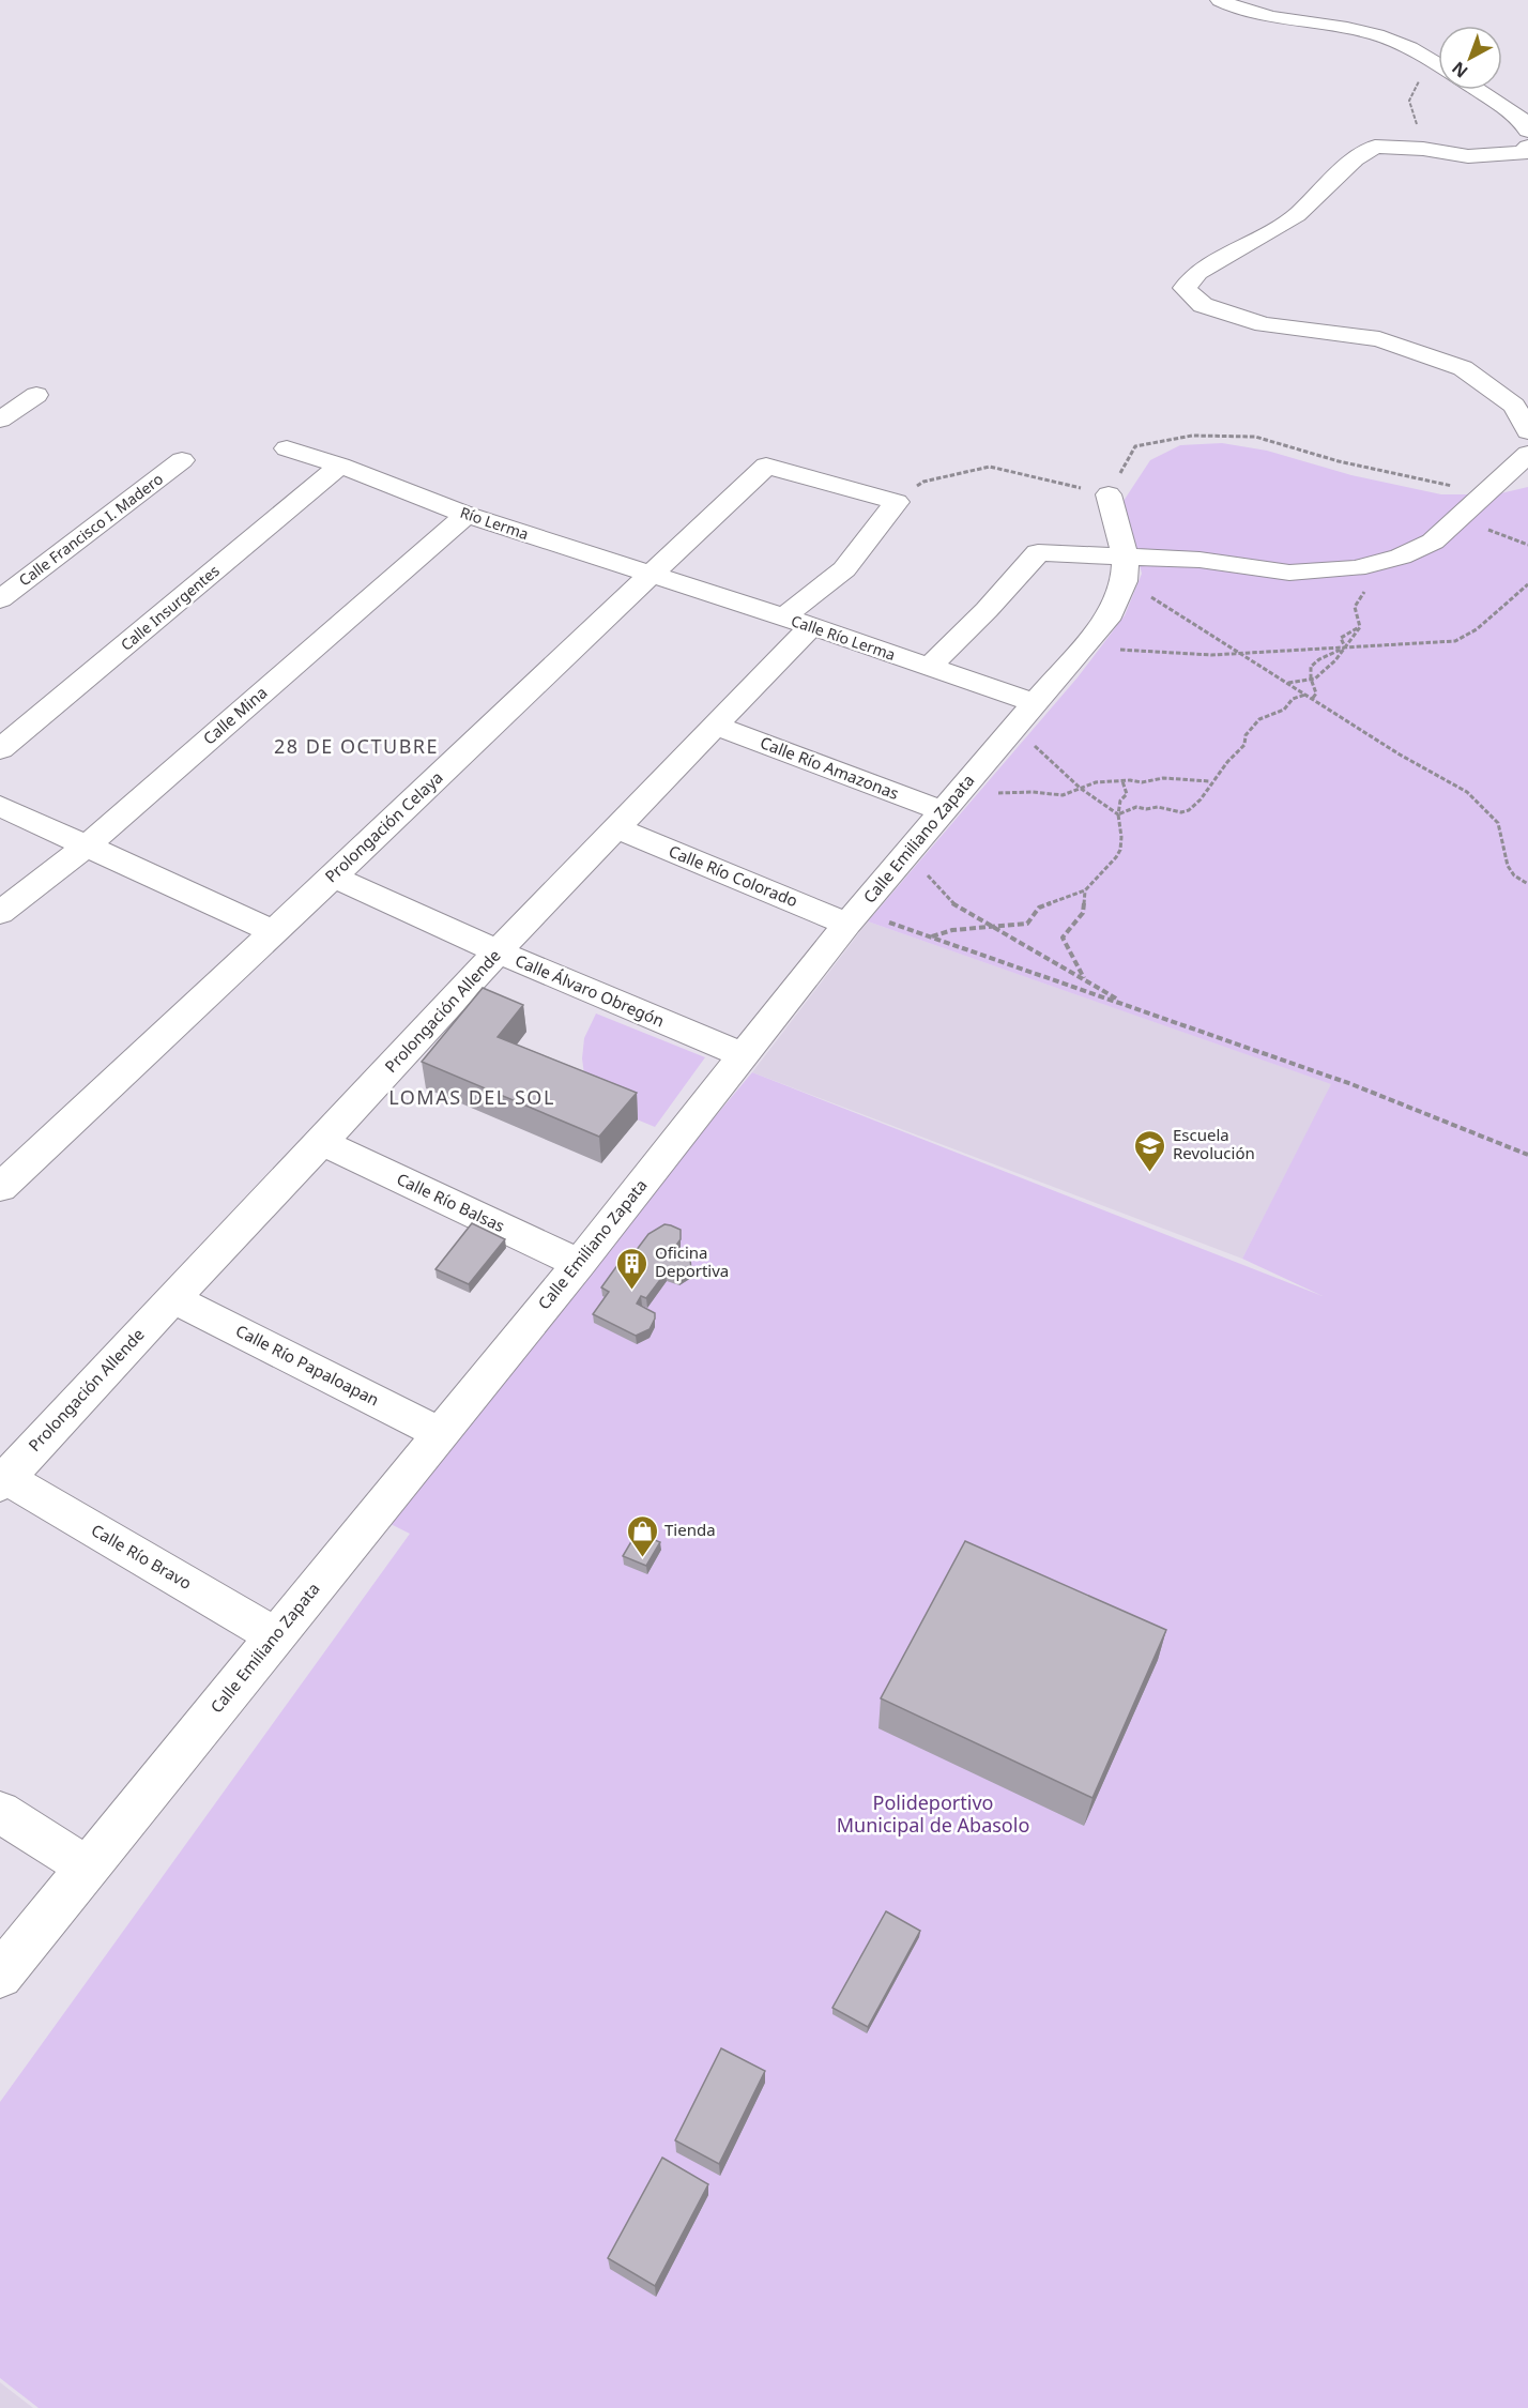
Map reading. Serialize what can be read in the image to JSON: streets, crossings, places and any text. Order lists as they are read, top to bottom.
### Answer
{
  "streets": {
    "street": [
      "Río Lerma",
      "Calle Francisco I. Madero",
      "Calle Insurgentes",
      "Calle Río Lerma",
      "Calle Mina",
      "Calle Río Amazonas",
      "Prolongación Celaya",
      "Calle Emiliano Zapata",
      "Calle Río Colorado",
      "Calle Álvaro Obregón",
      "Prolongación Allende",
      "Calle Río Balsas",
      "Calle Río Papaloapan",
      "Calle Río Bravo"
    ]
  },
  "crossings": [
    ["Río Lerma", "Calle Insurgentes"],
    ["Río Lerma", "Calle Río Lerma"],
    ["Río Lerma", "Calle Mina"],
    ["Río Lerma", "Prolongación Celaya"],
    ["Calle Río Lerma", "Prolongación Celaya"],
    ["Calle Río Lerma", "Calle Emiliano Zapata"],
    ["Calle Río Lerma", "Prolongación Allende"],
    ["Calle Río Amazonas", "Calle Emiliano Zapata"],
    ["Calle Río Amazonas", "Prolongación Allende"],
    ["Prolongación Celaya", "Calle Álvaro Obregón"],
    ["Prolongación Celaya", "Prolongación Allende"],
    ["Calle Emiliano Zapata", "Calle Río Colorado"],
    ["Calle Emiliano Zapata", "Calle Álvaro Obregón"],
    ["Calle Emiliano Zapata", "Calle Río Balsas"],
    ["Calle Emiliano Zapata", "Calle Río Papaloapan"],
    ["Calle Emiliano Zapata", "Calle Río Bravo"],
    ["Calle Río Colorado", "Prolongación Allende"],
    ["Calle Álvaro Obregón", "Prolongación Allende"],
    ["Prolongación Allende", "Calle Río Balsas"],
    ["Prolongación Allende", "Calle Río Papaloapan"],
    ["Prolongación Allende", "Calle Río Bravo"]
  ],
  "districts": ["28 DE OCTUBRE", "LOMAS DEL SOL"],
  "parks": ["Polideportivo Municipal de Abasolo"],
  "places": {
    "school or university": ["Escuela Revolución"],
    "building": ["Oficina Deportiva"],
    "shop": ["Tienda"]
  },
  "north": "bottom left"
}
